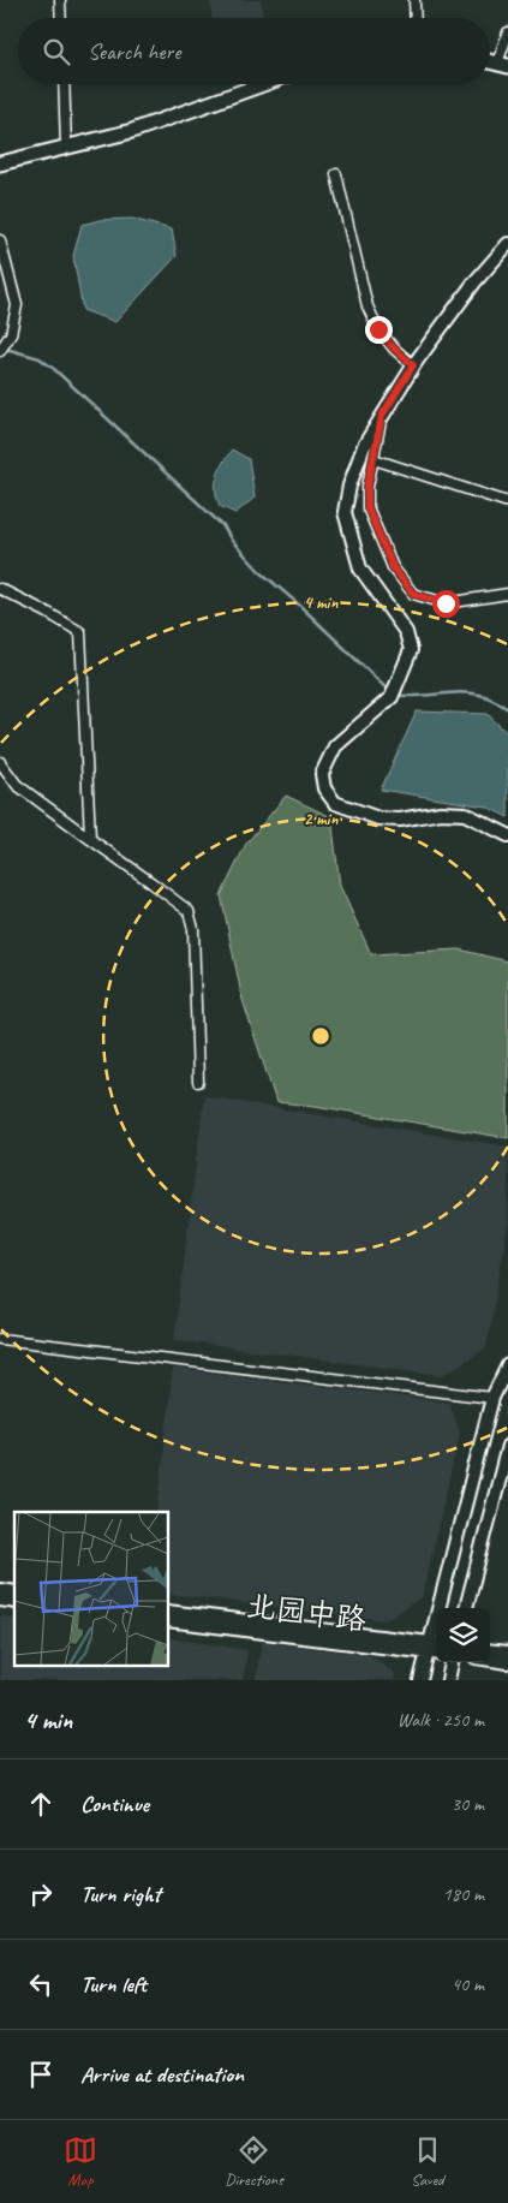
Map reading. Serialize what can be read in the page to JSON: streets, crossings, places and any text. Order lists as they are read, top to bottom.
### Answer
{
  "streets": {
    "street": ["北园中路"]
  },
  "page": {
    "search": "Search here",
    "heading": ["4 min", "Walk · 250 m"],
    "list": [
      ["Continue", "30 m"],
      ["Turn right", "180 m"],
      ["Turn left", "40 m"],
      "Arrive at destination"
    ],
    "nav": ["Map", "Directions", "Saved"]
  },
  "rings": ["4 min", "2 min"]
}
